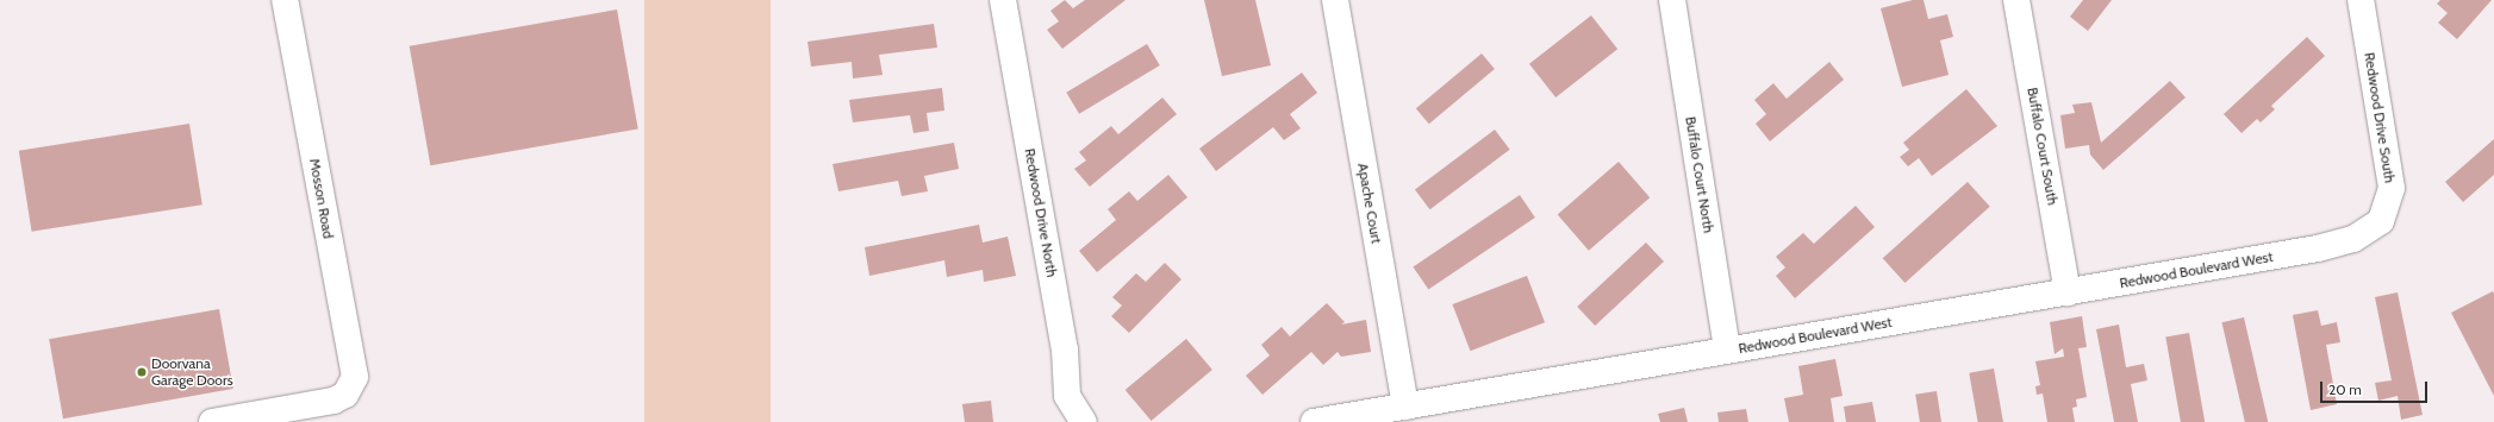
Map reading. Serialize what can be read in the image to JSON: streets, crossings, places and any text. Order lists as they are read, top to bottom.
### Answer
{
  "streets": {
    "street": [
      "Redwood Drive South",
      "Buffalo Court South",
      "Buffalo Court North",
      "Mosson Road",
      "Apache Court",
      "Redwood Drive North",
      "Redwood Boulevard West"
    ]
  },
  "crossings": [
    ["Redwood Drive South", "Redwood Boulevard West"],
    ["Buffalo Court South", "Redwood Boulevard West"],
    ["Buffalo Court North", "Redwood Boulevard West"],
    ["Apache Court", "Redwood Boulevard West"]
  ],
  "places": ["Doorvana Garage Doors"],
  "scale_bar": "20 m"
}
